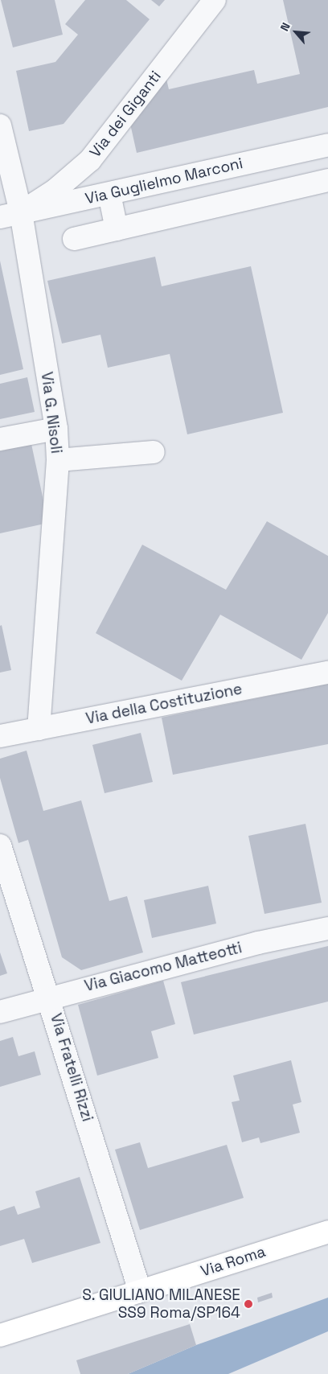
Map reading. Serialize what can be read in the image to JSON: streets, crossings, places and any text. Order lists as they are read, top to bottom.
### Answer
{
  "streets": {
    "main road": ["Via Roma"],
    "street": [
      "Via dei Giganti",
      "Via Guglielmo Marconi",
      "Via G. Nisoli",
      "Via della Costituzione",
      "Via Giacomo Matteotti",
      "Via Fratelli Rizzi"
    ]
  },
  "crossings": [
    ["Via dei Giganti", "Via Guglielmo Marconi"],
    ["Via dei Giganti", "Via G. Nisoli"],
    ["Via Guglielmo Marconi", "Via G. Nisoli"],
    ["Via G. Nisoli", "Via della Costituzione"],
    ["Via Giacomo Matteotti", "Via Fratelli Rizzi"],
    ["Via Fratelli Rizzi", "Via Roma"]
  ],
  "places": ["S. GIULIANO MILANESE SS9 Roma/SP164"],
  "north": "top left"
}
